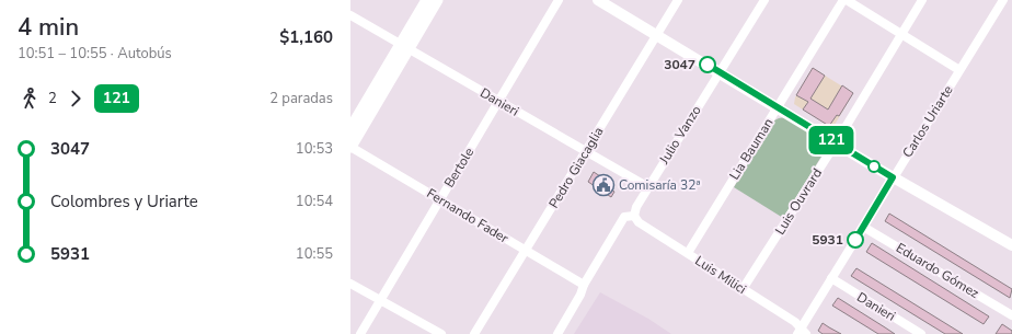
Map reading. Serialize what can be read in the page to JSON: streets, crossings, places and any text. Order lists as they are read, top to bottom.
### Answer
{
  "streets": {
    "street": [
      "Danieri",
      "Carlos Uriarte",
      "Julio Vanzo",
      "Lia Bauman",
      "Bertole",
      "Pedro Giacaglia",
      "Luis Ouvrard",
      "Fernando Fader",
      "Eduardo Gómez",
      "Luis Milici"
    ]
  },
  "crossings": [
    ["Danieri", "Carlos Uriarte"],
    ["Danieri", "Julio Vanzo"],
    ["Danieri", "Bertole"],
    ["Danieri", "Pedro Giacaglia"],
    ["Carlos Uriarte", "Eduardo Gómez"],
    ["Carlos Uriarte", "Luis Milici"],
    ["Julio Vanzo", "Luis Milici"],
    ["Lia Bauman", "Luis Milici"],
    ["Bertole", "Fernando Fader"],
    ["Pedro Giacaglia", "Fernando Fader"],
    ["Luis Ouvrard", "Luis Milici"]
  ],
  "places": {
    "other": ["3047", "5931"],
    "public building": ["Comisaría 32ª"]
  },
  "lines": ["bus line 121"],
  "page": {
    "heading": ["4 min", "10:51 – 10:55 · Autobús", "$1,160"],
    "on_map": "121",
    "legs": ["2", "121", "2 paradas"],
    "list": [
      {
        "name": "3047",
        "value": "10:53"
      },
      {
        "name": "Colombres y Uriarte",
        "value": "10:54"
      },
      {
        "name": "5931",
        "value": "10:55"
      }
    ]
  }
}
